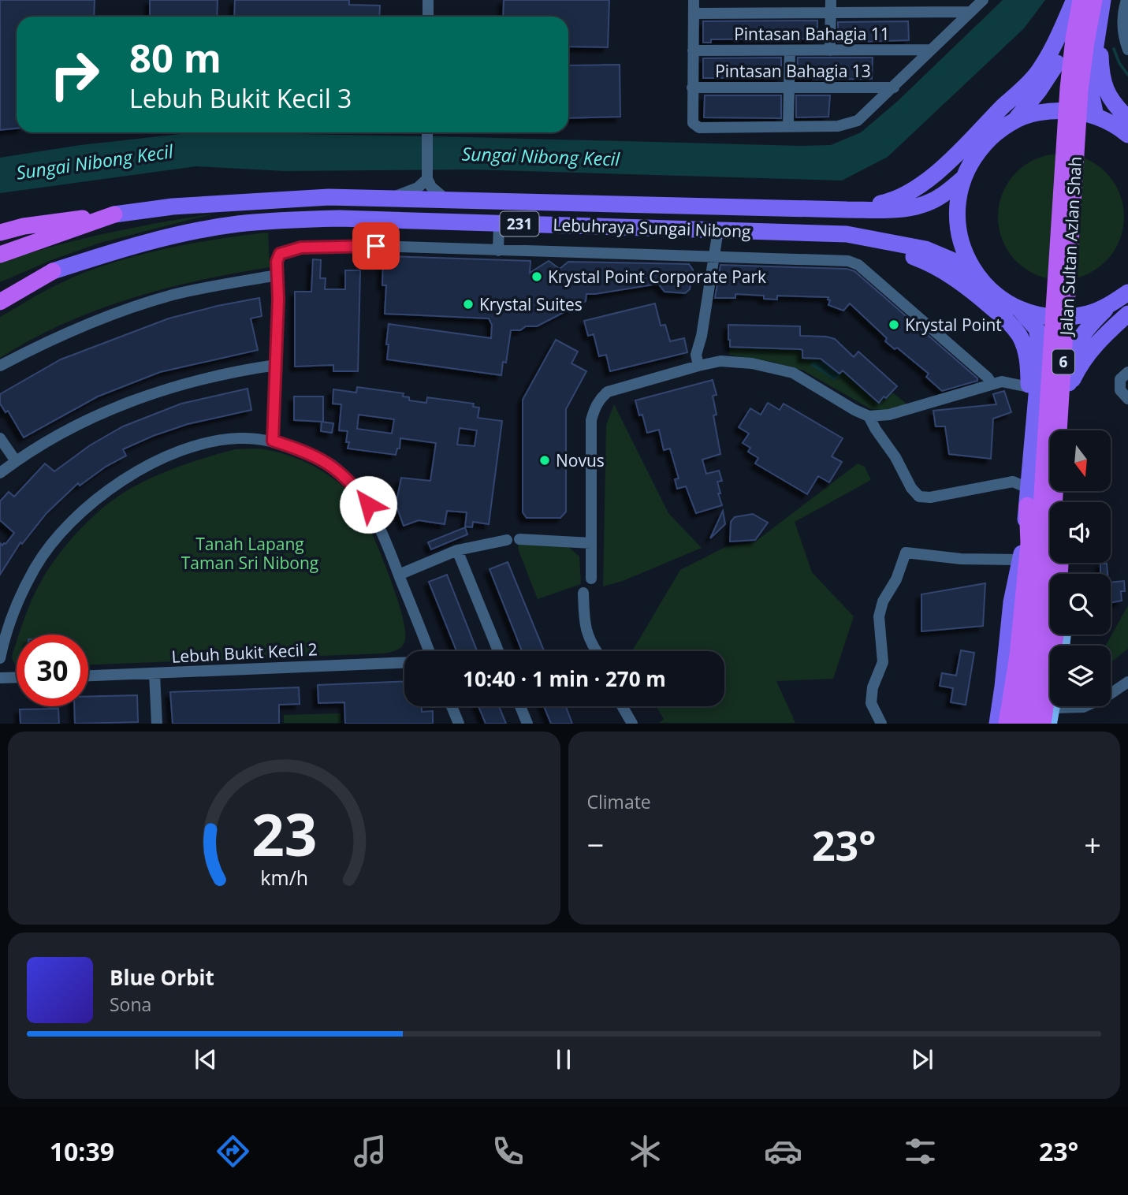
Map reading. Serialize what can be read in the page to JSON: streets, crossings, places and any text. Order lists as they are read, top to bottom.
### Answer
{
  "streets": {
    "highway": ["Jalan Sultan Azlan Shah", "6"],
    "main road": ["231", "Lebuhraya Sungai Nibong"],
    "street": ["Pintasan Bahagia 11", "Pintasan Bahagia 13", "Lebuh Bukit Kecil 2"]
  },
  "crossings": [
    ["Lebuhraya Sungai Nibong", "6"],
    ["Jalan Sultan Azlan Shah", "6"]
  ],
  "water": ["Sungai Nibong Kecil"],
  "parks": ["Tanah Lapang Taman Sri Nibong"],
  "places": [
    "Krystal Point Corporate Park",
    "Krystal Suites",
    "Krystal Point",
    "Novus"
  ],
  "north": "bottom",
  "page": {
    "turn": ["80 m", "Lebuh Bukit Kecil 3"],
    "limit": "30",
    "trip": "10:40 · 1 min · 270 m",
    "tile": "Climate",
    "heat": ["−", "23°", "+"],
    "song": ["Blue Orbit", "Sona"],
    "tabs": ["10:39", "23°"],
    "gauge": ["23", "km/h"]
  }
}
